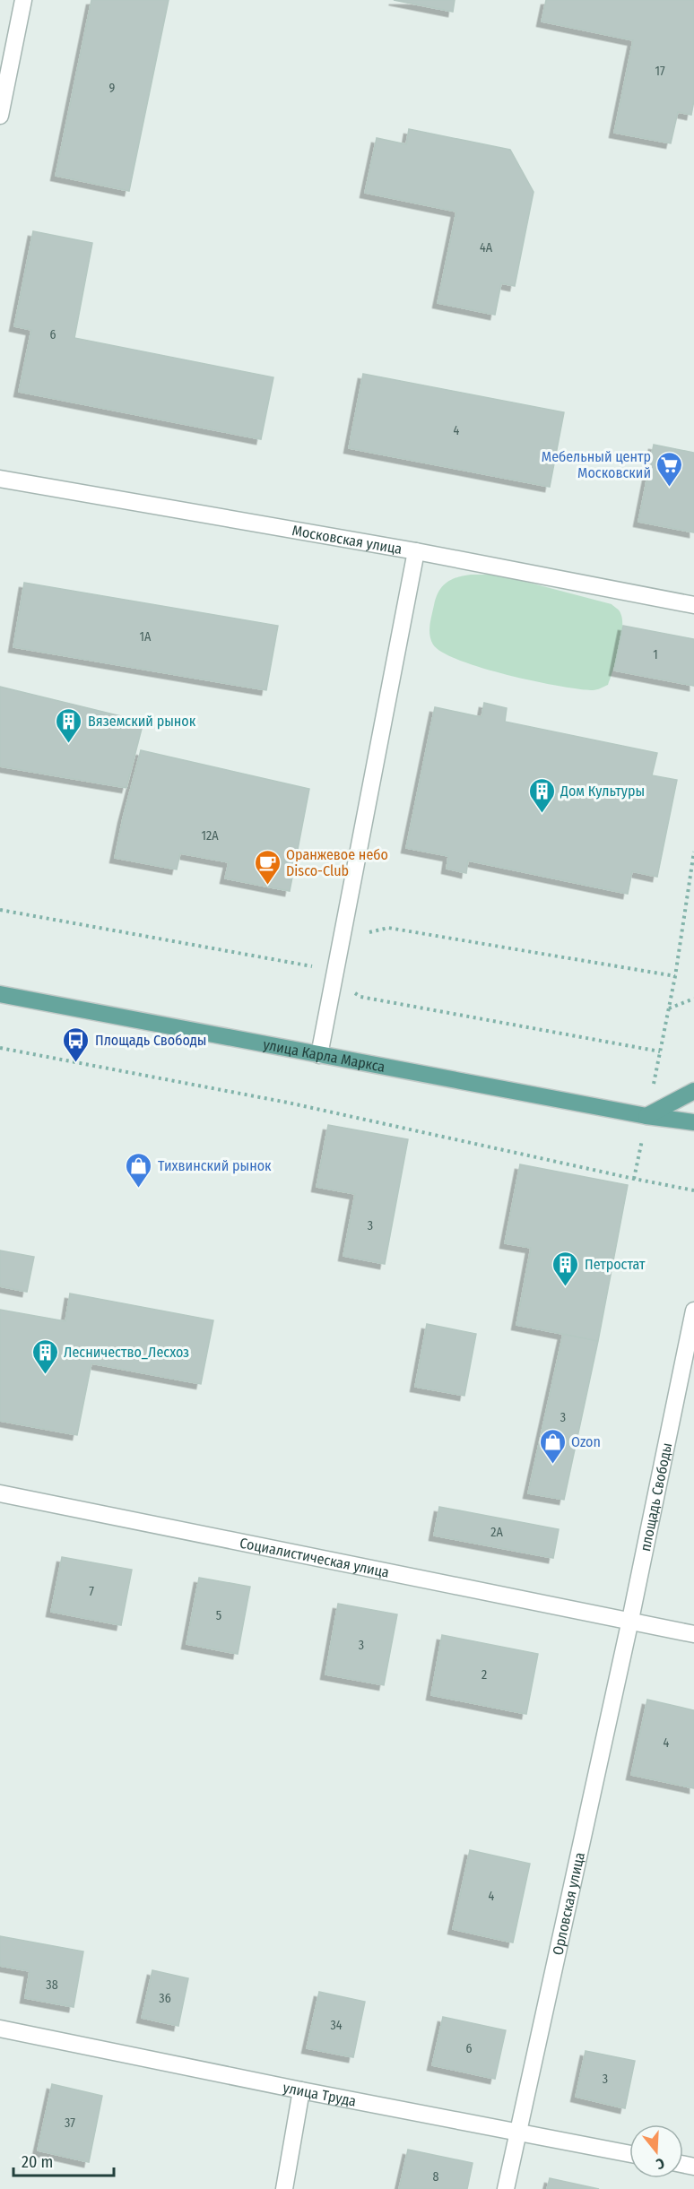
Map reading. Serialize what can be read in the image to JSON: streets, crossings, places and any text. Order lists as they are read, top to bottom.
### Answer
{
  "streets": {
    "main road": ["улица Карла Маркса"],
    "street": [
      "Московская улица",
      "площадь Свободы",
      "Социалистическая улица",
      "Орловская улица",
      "улица Труда"
    ]
  },
  "crossings": [
    ["площадь Свободы", "Социалистическая улица"],
    ["площадь Свободы", "Орловская улица"],
    ["Социалистическая улица", "Орловская улица"],
    ["Орловская улица", "улица Труда"]
  ],
  "places": {
    "supermarket": ["Мебельный центр Московский"],
    "building": [
      "Вяземский рынок",
      "Дом Культуры",
      "Петростат",
      "Лесничество_Лесхоз"
    ],
    "cafe": ["Оранжевое небо Disco-Club"],
    "bus stop": ["Площадь Свободы"],
    "shop": ["Тихвинский рынок", "Ozon"]
  },
  "house_numbers": [
    "17",
    "9",
    "4А",
    "6",
    "4",
    "1А",
    "1",
    "12А",
    "3",
    "3",
    "2А",
    "7",
    "5",
    "3",
    "2",
    "4",
    "4",
    "38",
    "36",
    "34",
    "6",
    "3",
    "37",
    "8"
  ],
  "scale_bar": "20 m",
  "north": "bottom"
}
